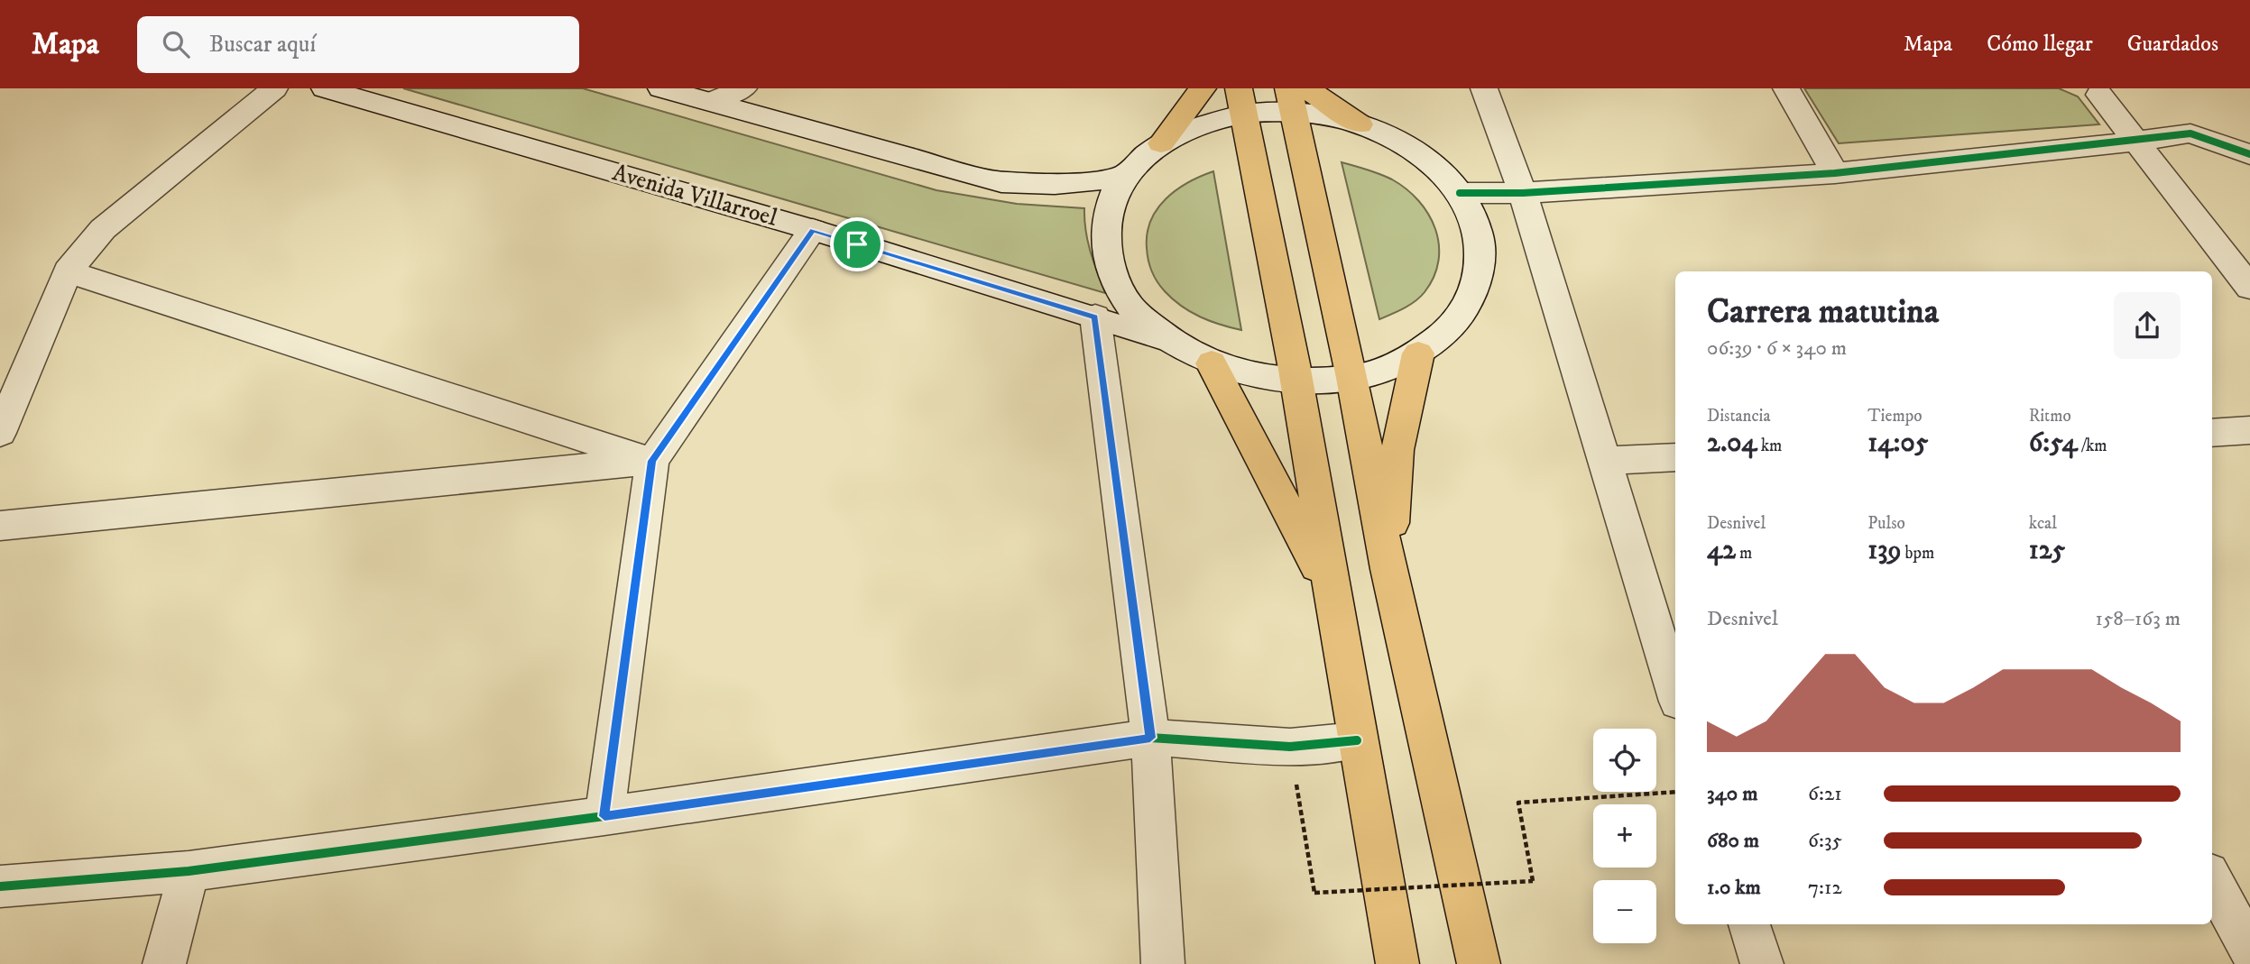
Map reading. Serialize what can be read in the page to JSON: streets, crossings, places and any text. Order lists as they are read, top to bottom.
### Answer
{
  "streets": {
    "street": ["Avenida Villarroel"]
  },
  "page": {
    "header": "Mapa",
    "search": "Buscar aquí",
    "nav": ["Mapa", "Cómo llegar", "Guardados"],
    "heading": ["Carrera matutina", "06:39 · 6 × 340 m"],
    "stats": [
      ["Distancia", "2.04 km"],
      ["Tiempo", "14:05"],
      ["Ritmo", "6:54 /km"],
      ["Desnivel", "42 m"],
      ["Pulso", "139 bpm"],
      ["kcal", "125"]
    ],
    "chart": ["Desnivel", "158–163 m"],
    "map_buttons": ["+", "−"],
    "list": [
      {
        "name": "340 m",
        "note": "6:21"
      },
      {
        "name": "680 m",
        "note": "6:35"
      },
      {
        "name": "1.0 km",
        "note": "7:12"
      }
    ]
  }
}
